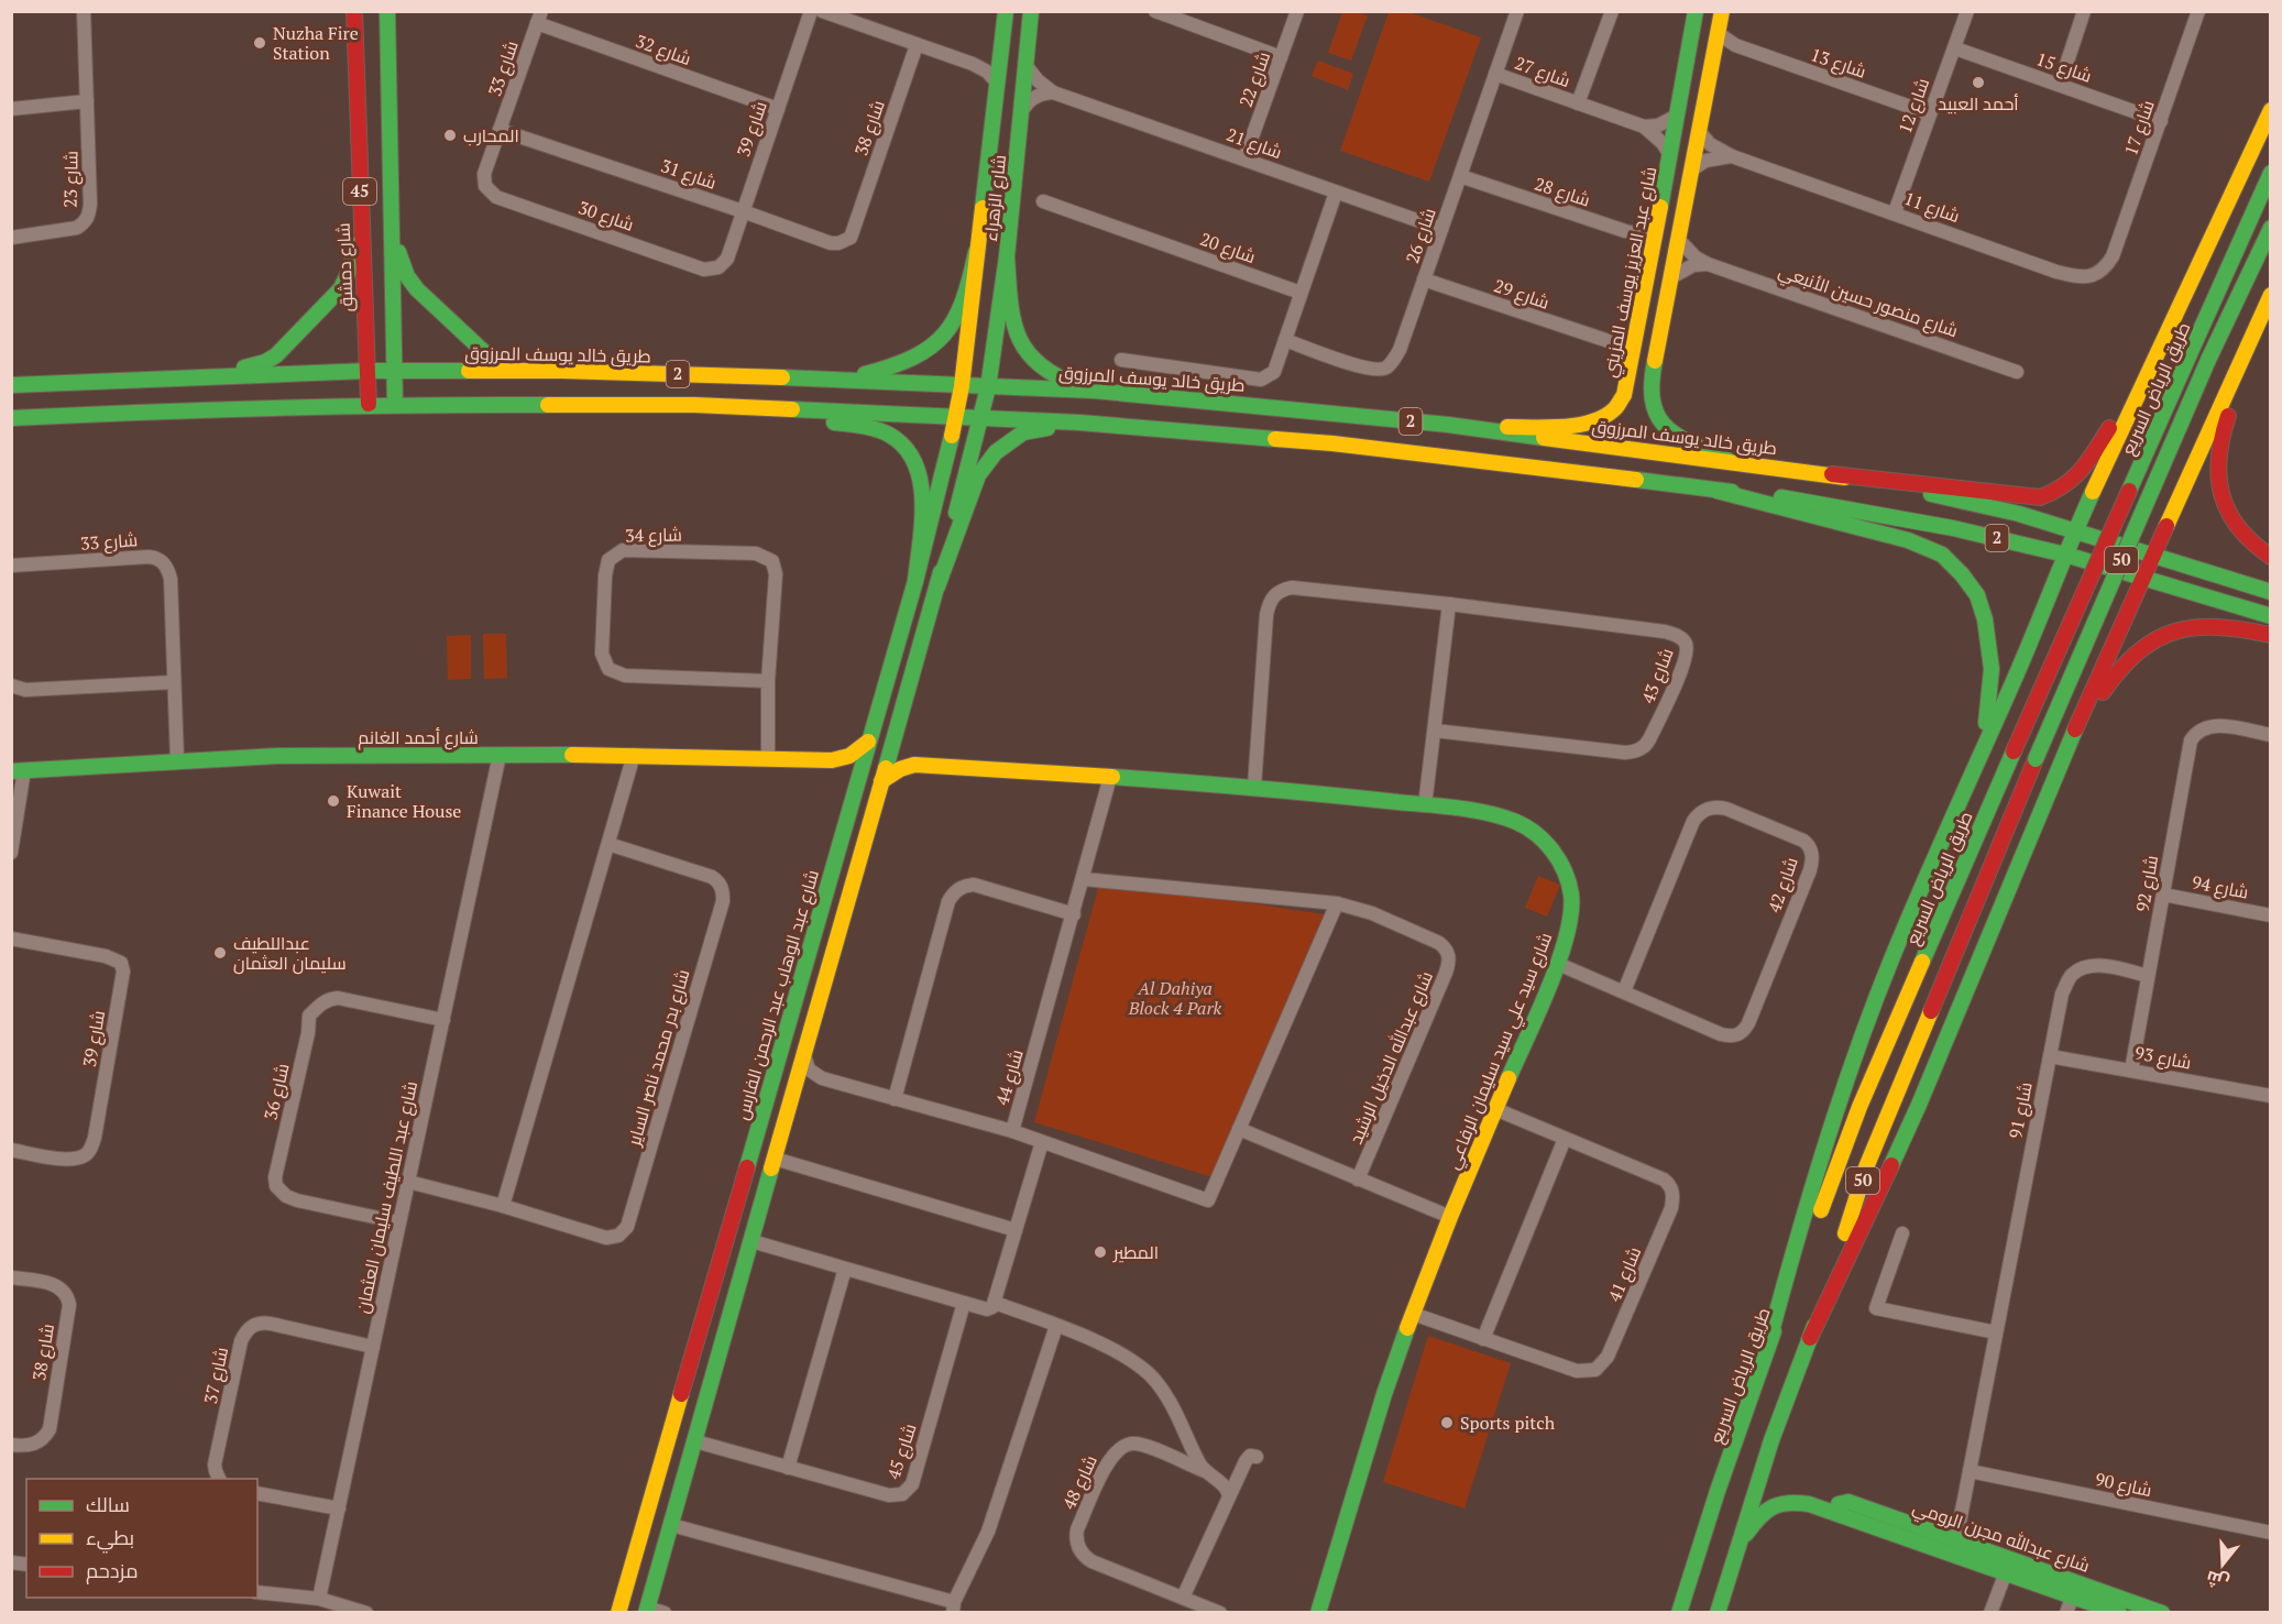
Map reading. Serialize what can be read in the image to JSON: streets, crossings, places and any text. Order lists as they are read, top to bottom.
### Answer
{
  "streets": {
    "main road": [
      "45",
      "شارع الزهراء",
      "شارع دمشق",
      "شارع عبد العزيز يوسف المزيني",
      "طريق خالد يوسف المرزوق",
      "2",
      "طريق الرياض السريع",
      "50",
      "شارع أحمد الغانم",
      "شارع عبد الوهاب عبد الرحمن الفارس",
      "شارع سيد علي سيد سليمان الرفاعي",
      "شارع عبدالله مجرن الرومي"
    ],
    "street": [
      "شارع 32",
      "شارع 13",
      "شارع 15",
      "شارع 33",
      "شارع 27",
      "شارع 22",
      "شارع 12",
      "شارع 38",
      "شارع 17",
      "شارع 39",
      "شارع 21",
      "شارع 31",
      "شارع 23",
      "شارع 28",
      "شارع 11",
      "شارع 30",
      "شارع 26",
      "شارع 20",
      "شارع 29",
      "شارع منصور حسين الأنبعي",
      "شارع 34",
      "شارع 43",
      "شارع 92",
      "شارع 42",
      "شارع 94",
      "شارع بدر محمد ناصر الساير",
      "شارع عبدالله الدخيل الرشيد",
      "شارع 93",
      "شارع 44",
      "شارع 36",
      "شارع 91",
      "شارع عبد اللطيف سليمان العثمان",
      "شارع 41",
      "شارع 37",
      "شارع 45",
      "شارع 48",
      "شارع 90"
    ]
  },
  "crossings": [
    ["شارع 32", "شارع 33"],
    ["شارع 32", "شارع 39"],
    ["شارع 13", "شارع 12"],
    ["شارع 15", "شارع 12"],
    ["شارع 15", "شارع 17"],
    ["شارع 33", "شارع 31"],
    ["شارع 33", "شارع 30"],
    ["شارع 33", "شارع أحمد الغانم"],
    ["شارع 27", "شارع 26"],
    ["شارع 27", "شارع عبد العزيز يوسف المزيني"],
    ["شارع 22", "شارع 21"],
    ["شارع 12", "شارع 11"],
    ["شارع 38", "شارع 31"],
    ["شارع 17", "شارع 11"],
    ["شارع 39", "شارع 31"],
    ["شارع 39", "شارع 30"],
    ["شارع 21", "شارع الزهراء"],
    ["شارع 21", "شارع 26"],
    ["45", "طريق خالد يوسف المرزوق"],
    ["45", "2"],
    ["شارع 28", "شارع 26"],
    ["شارع 28", "شارع عبد العزيز يوسف المزيني"],
    ["شارع الزهراء", "طريق خالد يوسف المرزوق"],
    ["شارع الزهراء", "شارع عبد الوهاب عبد الرحمن الفارس"],
    ["شارع 26", "شارع 29"],
    ["شارع دمشق", "طريق خالد يوسف المرزوق"],
    ["شارع دمشق", "2"],
    ["شارع عبد العزيز يوسف المزيني", "شارع 29"],
    ["شارع عبد العزيز يوسف المزيني", "طريق خالد يوسف المرزوق"],
    ["طريق خالد يوسف المرزوق", "شارع عبد الوهاب عبد الرحمن الفارس"],
    ["2", "شارع عبد الوهاب عبد الرحمن الفارس"],
    ["طريق الرياض السريع", "شارع عبدالله مجرن الرومي"],
    ["شارع 34", "شارع أحمد الغانم"],
    ["شارع 43", "شارع سيد علي سيد سليمان الرفاعي"],
    ["شارع أحمد الغانم", "شارع عبد الوهاب عبد الرحمن الفارس"],
    ["شارع أحمد الغانم", "شارع عبد اللطيف سليمان العثمان"],
    ["شارع 92", "شارع 94"],
    ["شارع 92", "شارع 93"],
    ["شارع 92", "شارع 91"],
    ["شارع 42", "شارع سيد علي سيد سليمان الرفاعي"],
    ["شارع سيد علي سيد سليمان الرفاعي", "شارع 44"],
    ["شارع سيد علي سيد سليمان الرفاعي", "شارع 41"],
    ["شارع بدر محمد ناصر الساير", "شارع عبد اللطيف سليمان العثمان"],
    ["شارع عبدالله الدخيل الرشيد", "شارع 44"],
    ["شارع 93", "شارع 91"],
    ["شارع 36", "شارع عبد اللطيف سليمان العثمان"],
    ["شارع 91", "شارع 90"],
    ["شارع 91", "شارع عبدالله مجرن الرومي"],
    ["شارع عبد اللطيف سليمان العثمان", "شارع 37"]
  ],
  "parks": ["Al Dahiya Block 4 Park"],
  "places": [
    "Nuzha Fire Station",
    "أحمد العبيد",
    "المحارب",
    "Kuwait Finance House",
    "عبداللطيف سليمان العثمان",
    "المطير",
    "Sports pitch"
  ],
  "legend": ["سالك", "بطيء", "مزدحم"],
  "north": "bottom"
}
